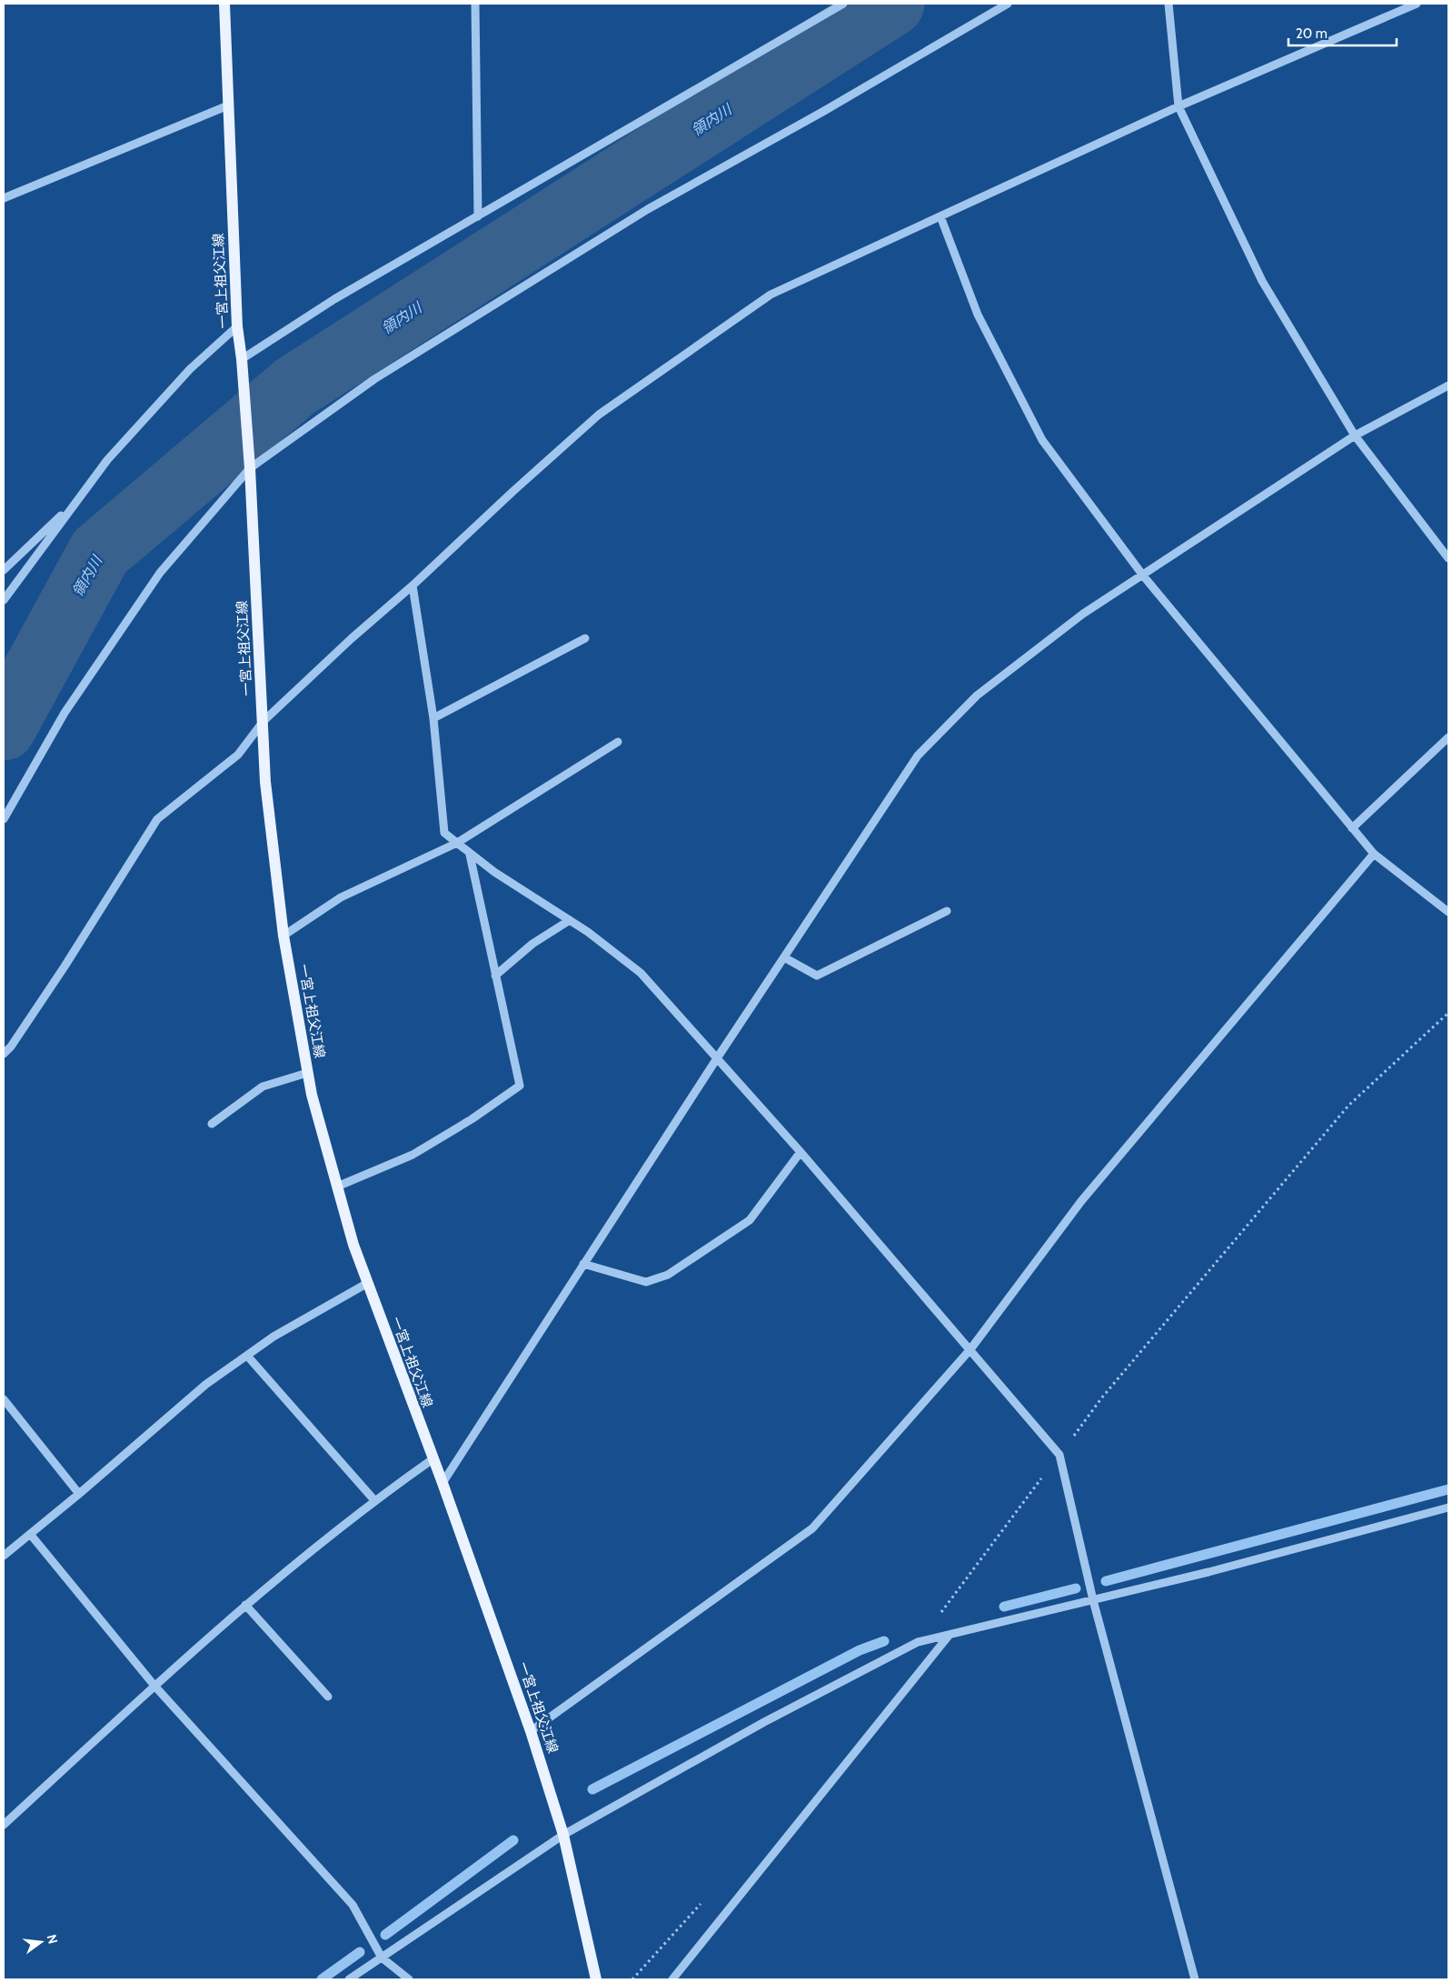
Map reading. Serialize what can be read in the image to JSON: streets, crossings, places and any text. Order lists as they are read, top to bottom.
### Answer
{
  "streets": {
    "main road": ["一宮上祖父江線"]
  },
  "water": ["領内川"],
  "scale_bar": "20 m",
  "north": "right"
}
